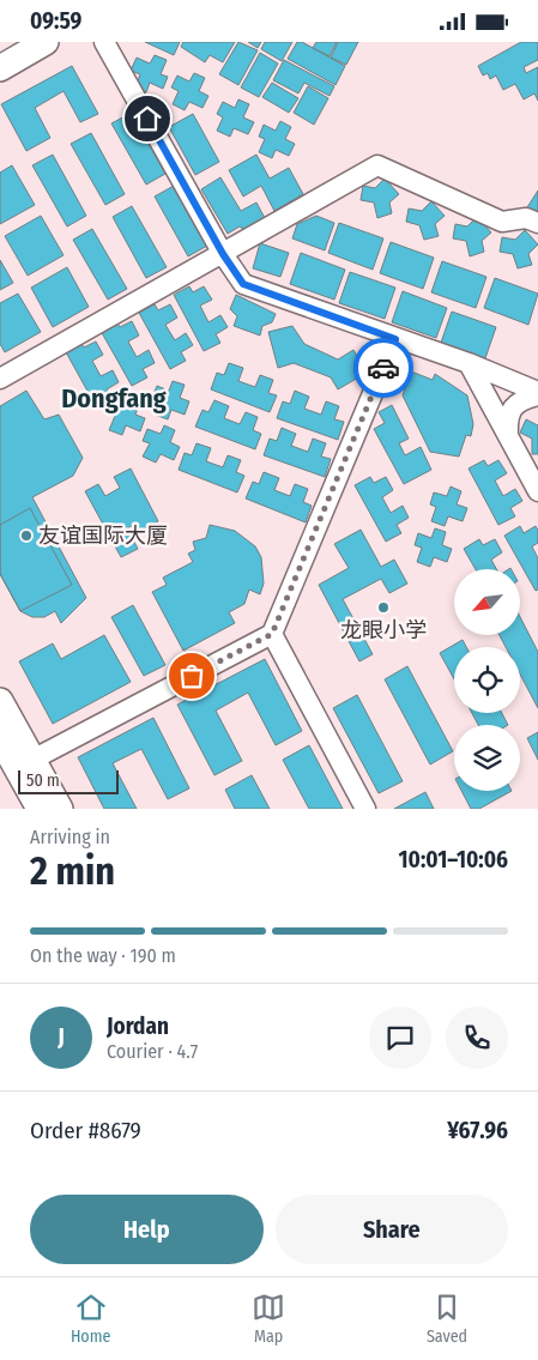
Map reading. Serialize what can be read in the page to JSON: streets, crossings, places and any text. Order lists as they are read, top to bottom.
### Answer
{
  "districts": ["Dongfang"],
  "places": ["友谊国际大厦", "龙眼小学"],
  "scale_bar": "50 m",
  "north": "bottom left",
  "page": {
    "status": "09:59",
    "scale": "50 m",
    "heading": ["2 min", "Arriving in", "10:01–10:06"],
    "panel": [
      "Jordan",
      "Courier · 4.7",
      "Order #8679",
      "¥67.96"
    ],
    "bar": "On the way · 190 m",
    "round": "J",
    "buttons": ["Help", "Share"],
    "tabs": ["Home", "Map", "Saved"]
  }
}
